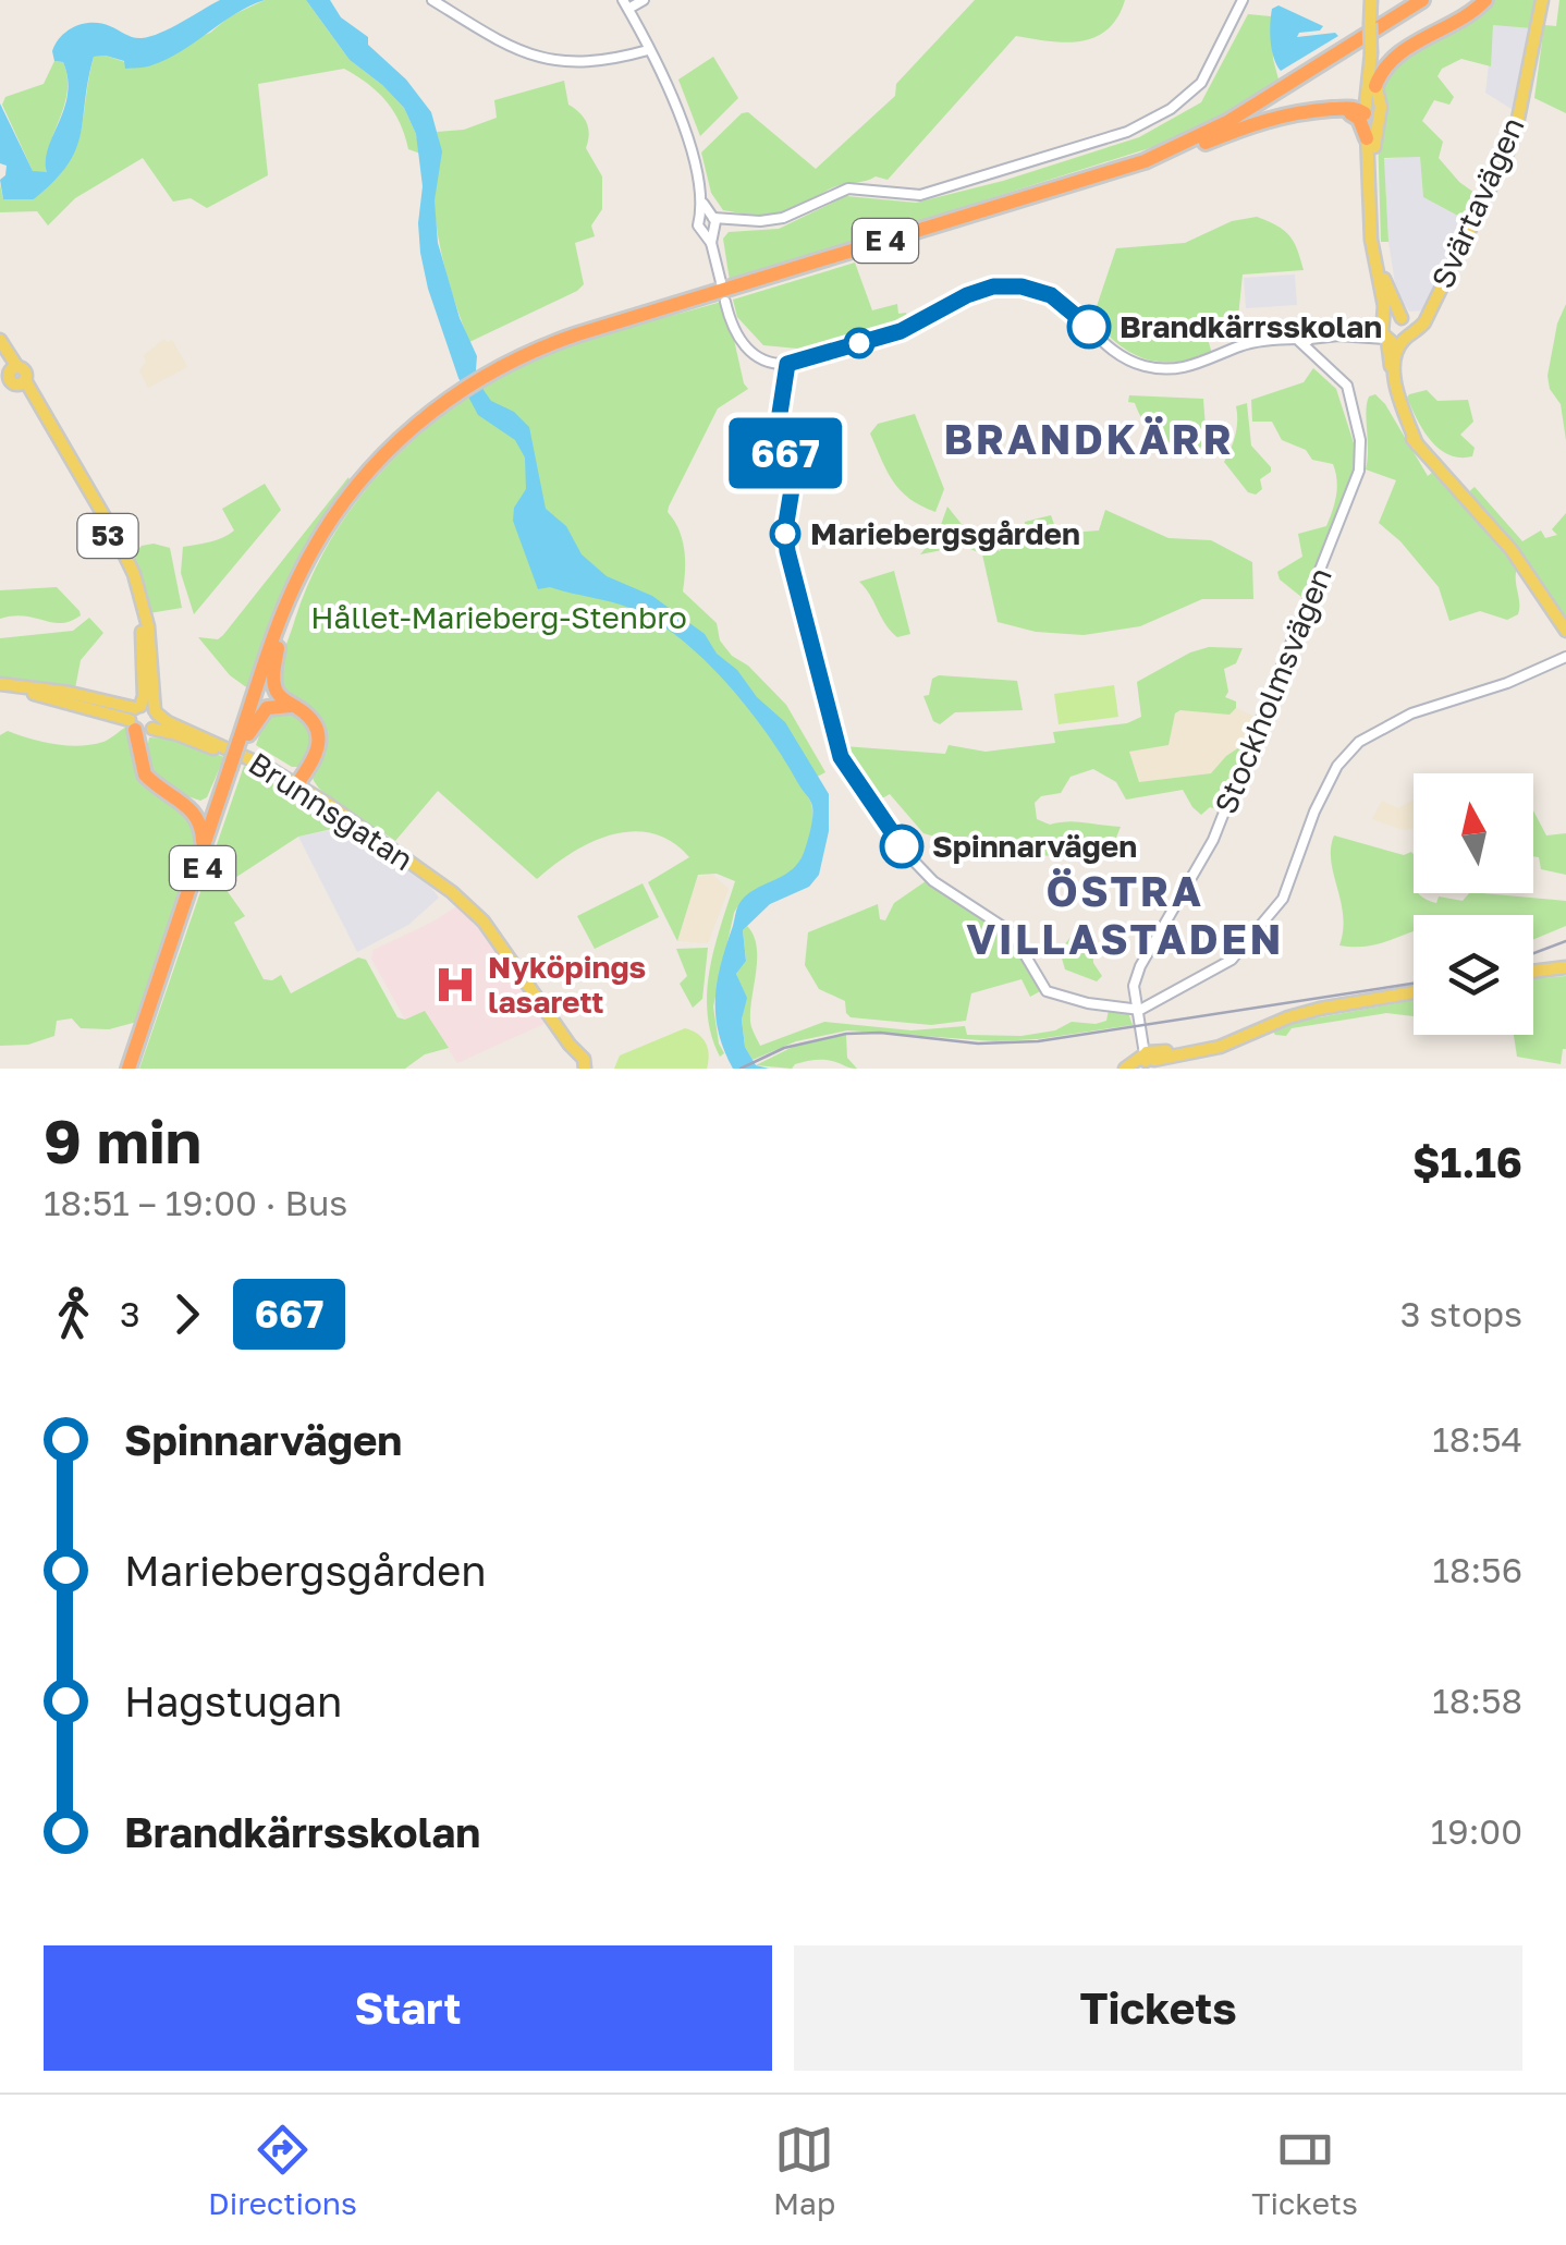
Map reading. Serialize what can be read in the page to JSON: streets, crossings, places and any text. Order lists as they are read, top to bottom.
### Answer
{
  "streets": {
    "highway": ["E 4"],
    "main road": ["Svärtavägen", "53", "Brunnsgatan"],
    "street": ["Stockholmsvägen"]
  },
  "crossings": [
    ["53", "Brunnsgatan"]
  ],
  "districts": ["BRANDKÄRR", "ÖSTRA VILLASTADEN"],
  "parks": ["Hållet-Marieberg-Stenbro"],
  "places": {
    "other": ["Brandkärrsskolan", "Mariebergsgården", "Spinnarvägen"],
    "hospital": ["Nyköpings lasarett"]
  },
  "lines": ["bus line 667"],
  "north": "top",
  "page": {
    "on_map": "667",
    "heading": ["9 min", "18:51 – 19:00 · Bus", "$1.16"],
    "legs": ["3", "667", "3 stops"],
    "list": [
      {
        "name": "Spinnarvägen",
        "value": "18:54"
      },
      {
        "name": "Mariebergsgården",
        "value": "18:56"
      },
      {
        "name": "Hagstugan",
        "value": "18:58"
      },
      {
        "name": "Brandkärrsskolan",
        "value": "19:00"
      }
    ],
    "buttons": ["Start", "Tickets"],
    "tabs": ["Directions", "Map", "Tickets"]
  }
}
